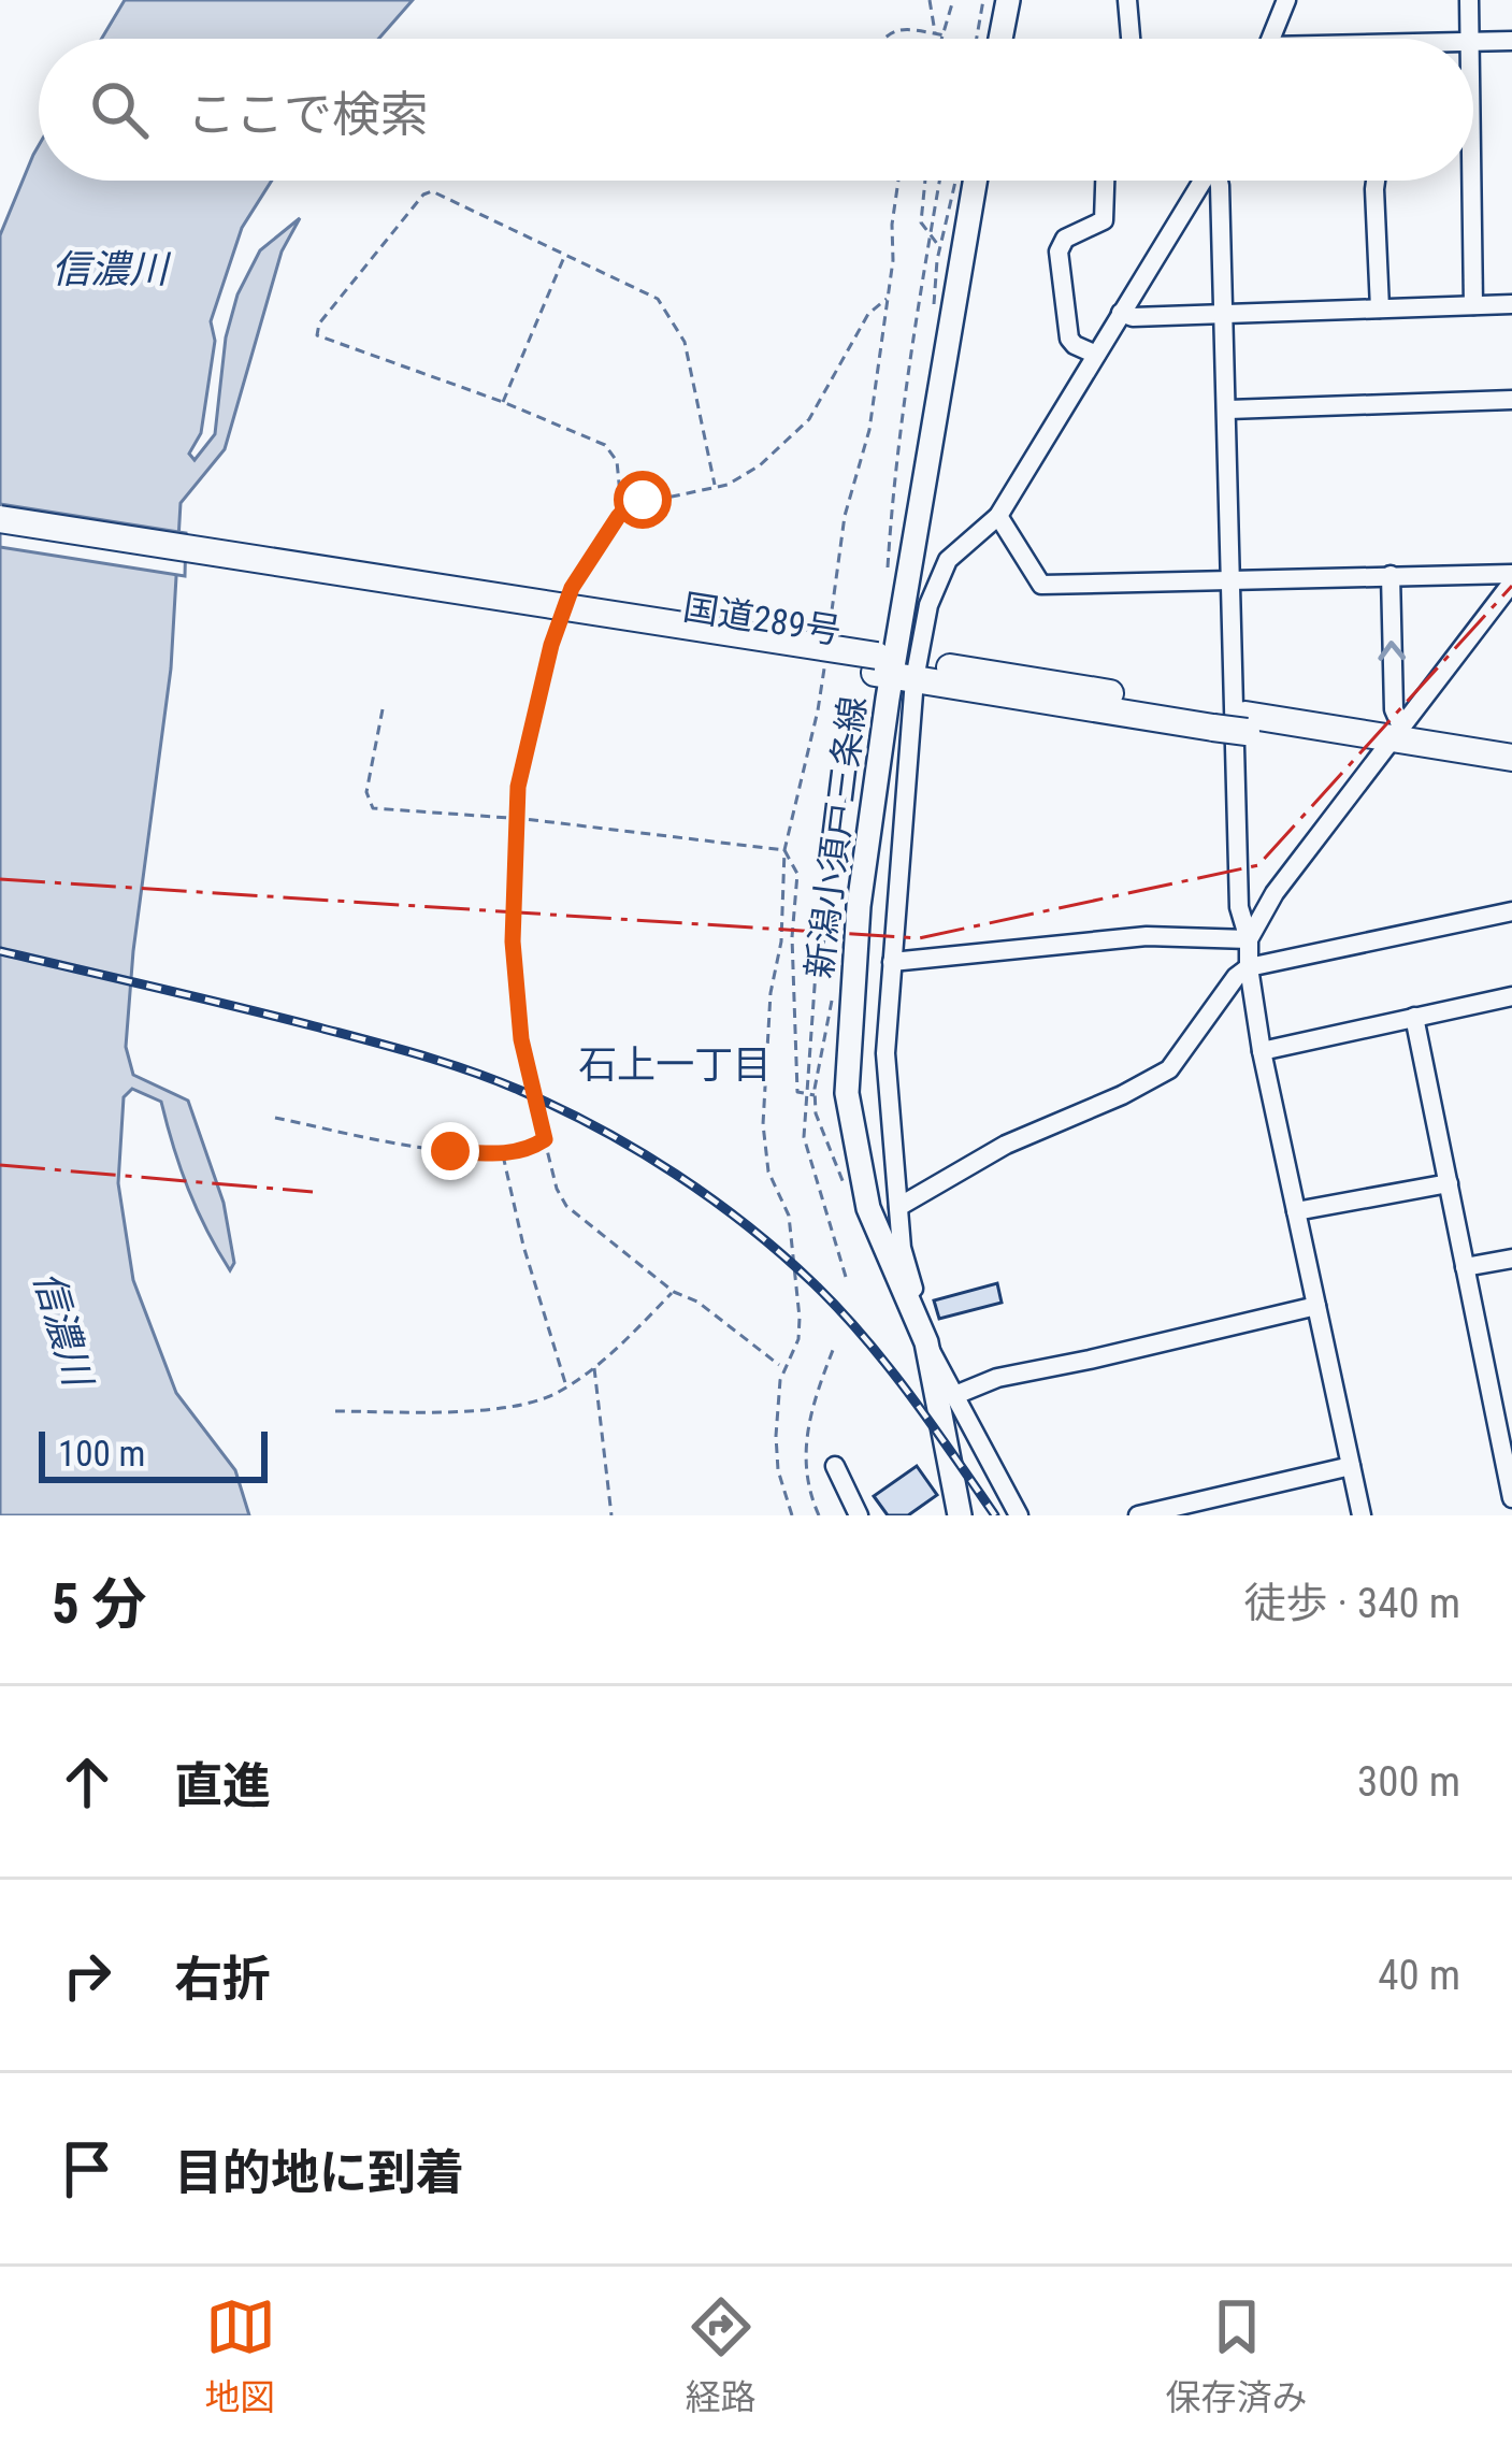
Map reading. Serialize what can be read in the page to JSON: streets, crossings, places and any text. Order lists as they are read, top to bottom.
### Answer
{
  "streets": {
    "highway": ["国道289号"],
    "main road": ["新潟小須戸三条線"]
  },
  "crossings": [
    ["国道289号", "新潟小須戸三条線"]
  ],
  "districts": ["石上一丁目"],
  "water": ["信濃川"],
  "scale_bar": "100 m",
  "page": {
    "search": "ここで検索",
    "scale": "100 m",
    "heading": ["5 分", "徒歩 · 340 m"],
    "list": [
      ["直進", "300 m"],
      ["右折", "40 m"],
      "目的地に到着"
    ],
    "nav": ["地図", "経路", "保存済み"]
  }
}
